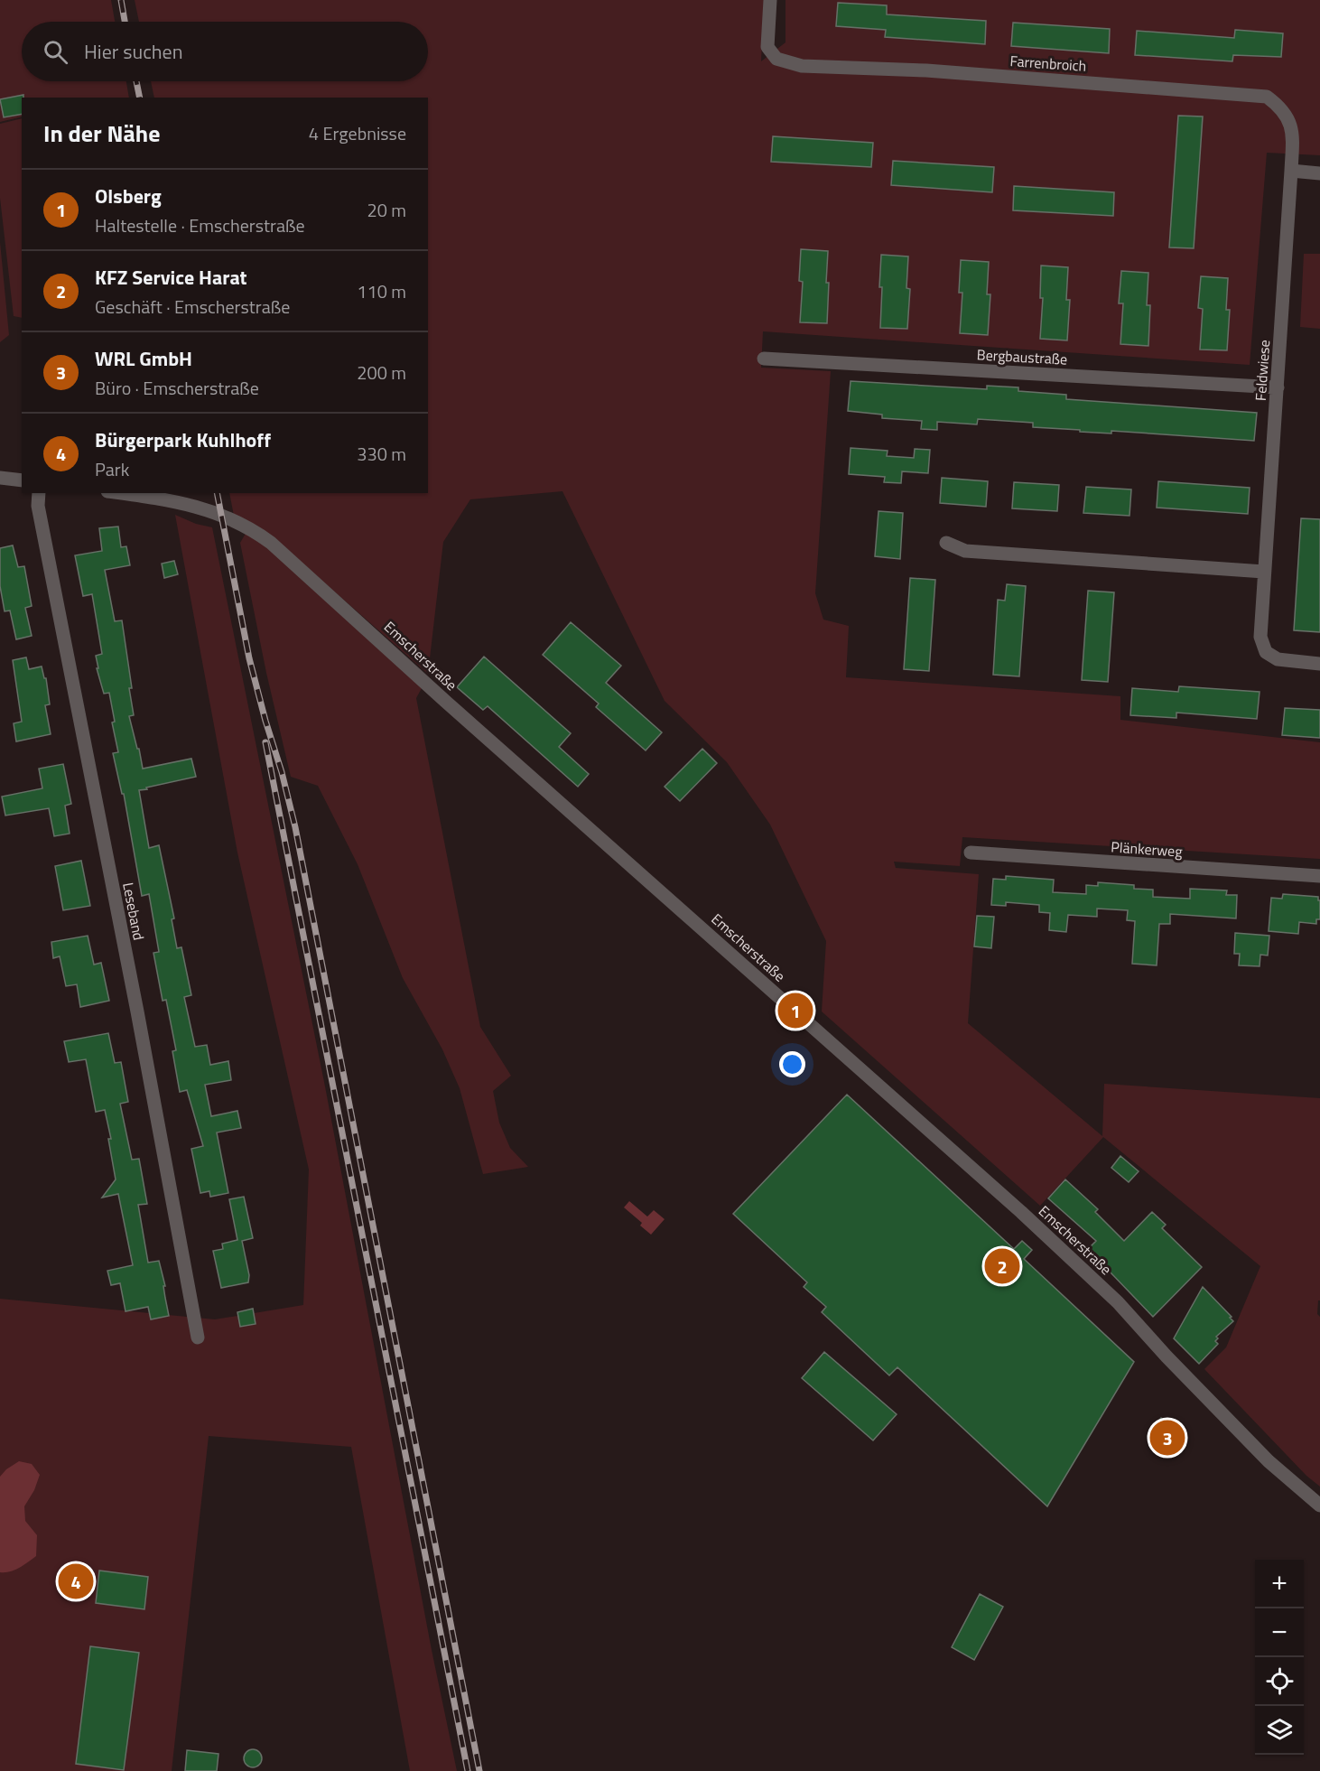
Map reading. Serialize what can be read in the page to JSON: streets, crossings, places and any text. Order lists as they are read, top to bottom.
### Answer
{
  "streets": {
    "street": [
      "Farrenbroich",
      "Bergbaustraße",
      "Feldwiese",
      "Emscherstraße",
      "Plänkerweg",
      "Leseband"
    ]
  },
  "crossings": [
    ["Farrenbroich", "Feldwiese"],
    ["Bergbaustraße", "Feldwiese"]
  ],
  "page": {
    "search": "Hier suchen",
    "heading": ["In der Nähe", "4 Ergebnisse"],
    "list": [
      {
        "mark": "1",
        "name": "Olsberg",
        "note": "Haltestelle · Emscherstraße",
        "value": "20 m"
      },
      {
        "mark": "2",
        "name": "KFZ Service Harat",
        "note": "Geschäft · Emscherstraße",
        "value": "110 m"
      },
      {
        "mark": "3",
        "name": "WRL GmbH",
        "note": "Büro · Emscherstraße",
        "value": "200 m"
      },
      {
        "mark": "4",
        "name": "Bürgerpark Kuhlhoff",
        "note": "Park",
        "value": "330 m"
      }
    ],
    "pins": [
      "1",
      "2",
      "3",
      "4"
    ],
    "map_buttons": ["+", "−"]
  }
}
